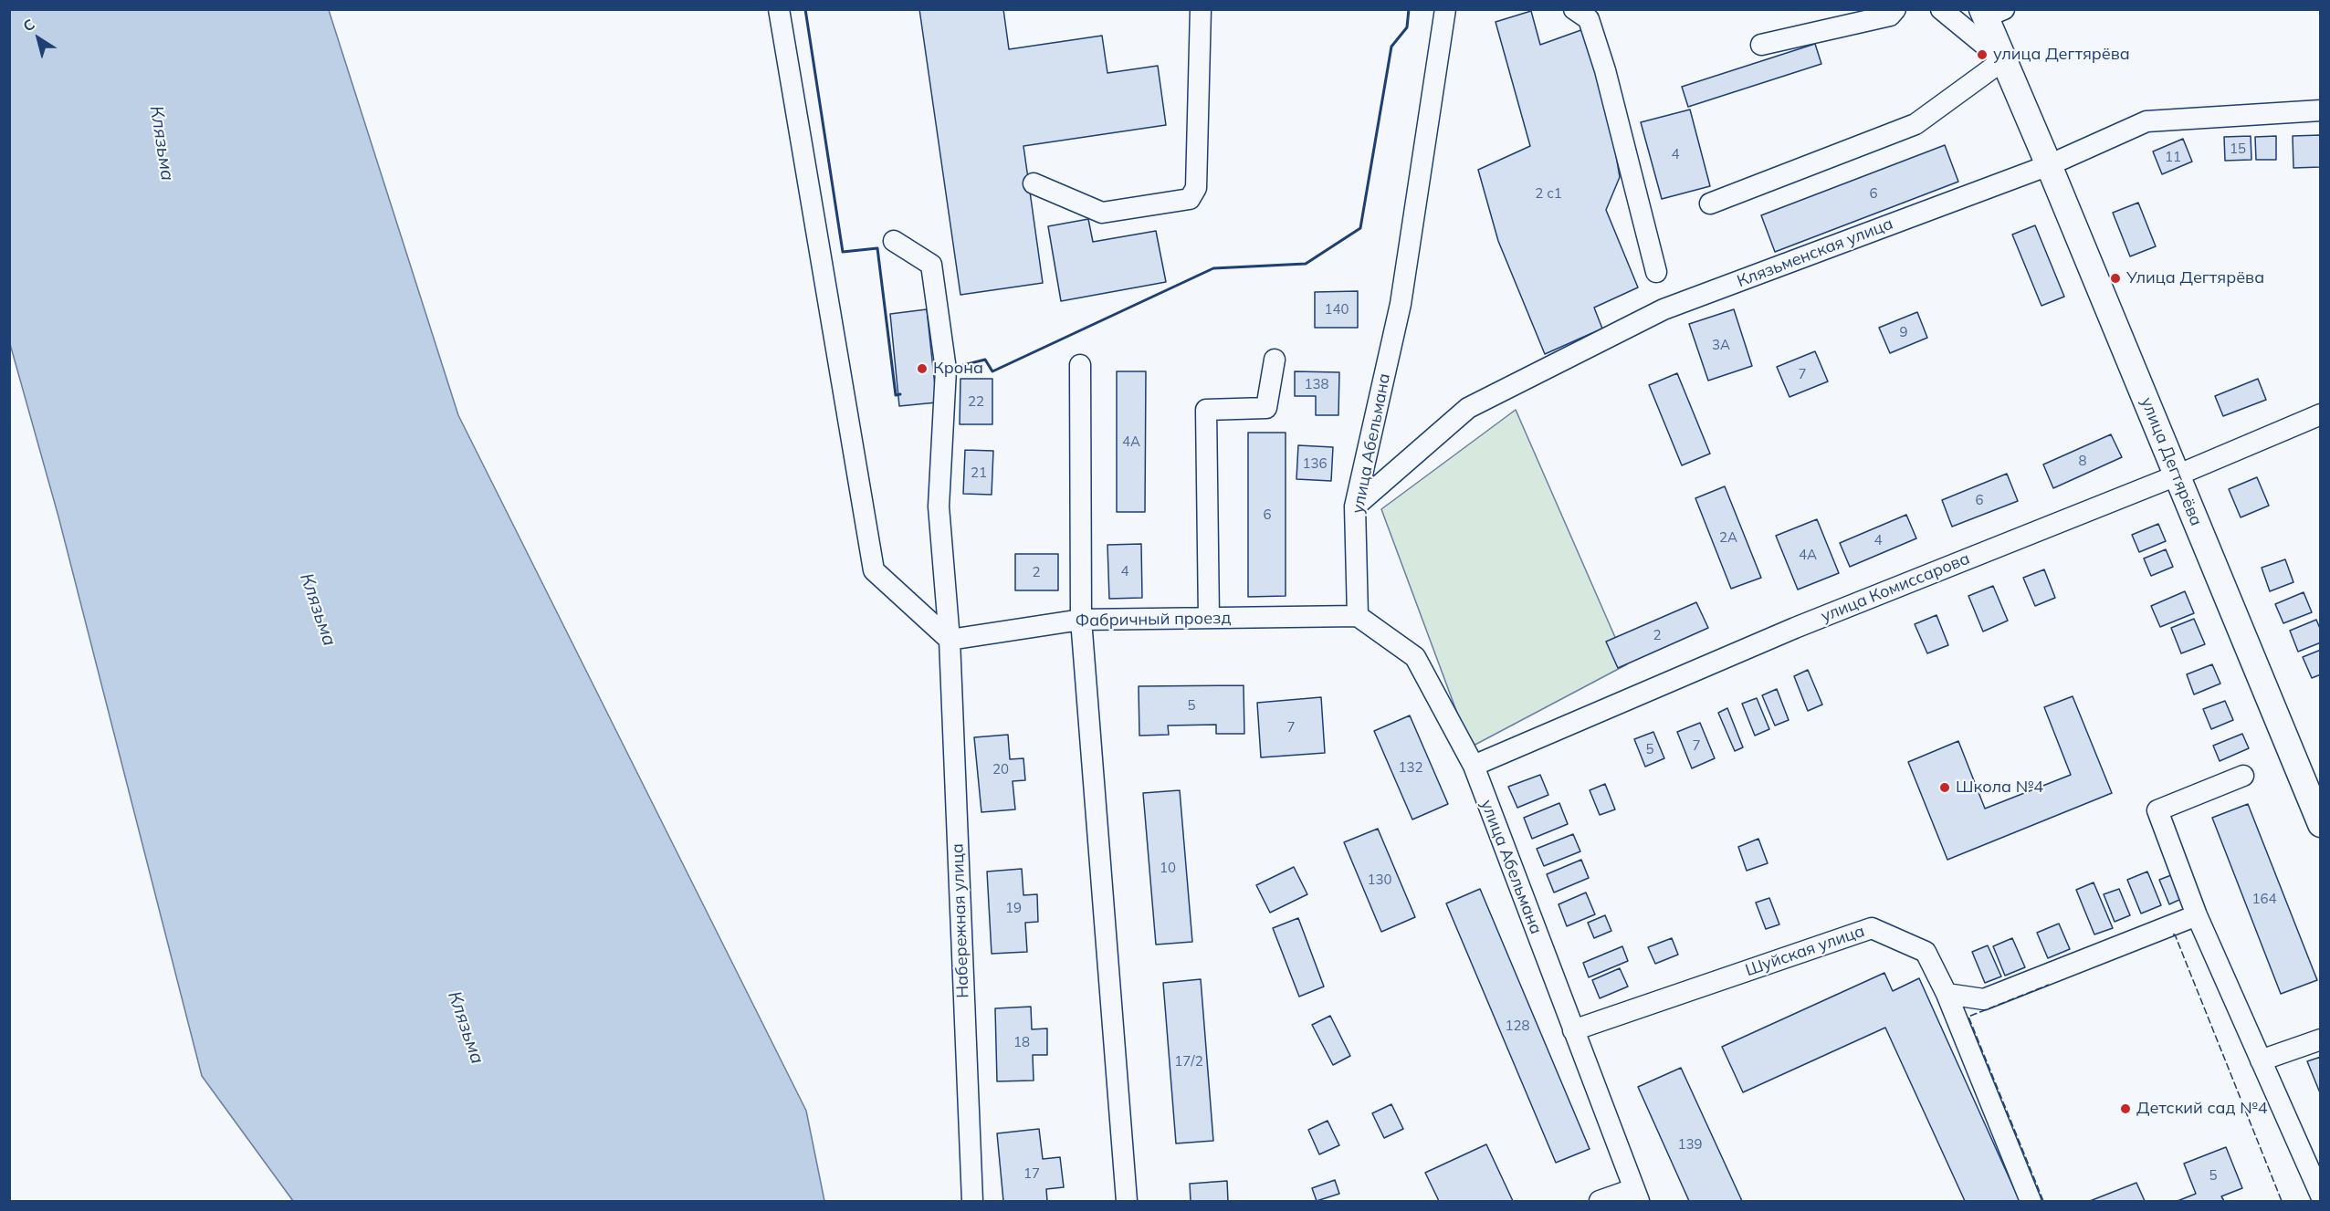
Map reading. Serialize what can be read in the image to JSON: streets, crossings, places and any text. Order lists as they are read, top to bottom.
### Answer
{
  "streets": {
    "main road": ["улица Дегтярёва"],
    "street": [
      "Клязьменская улица",
      "улица Абельмана",
      "улица Комиссарова",
      "Фабричный проезд",
      "Набережная улица",
      "Шуйская улица"
    ]
  },
  "crossings": [
    ["Клязьменская улица", "улица Абельмана"],
    ["Клязьменская улица", "улица Дегтярёва"],
    ["улица Абельмана", "улица Комиссарова"],
    ["улица Абельмана", "Фабричный проезд"],
    ["улица Абельмана", "Шуйская улица"],
    ["улица Дегтярёва", "улица Комиссарова"],
    ["Фабричный проезд", "Набережная улица"]
  ],
  "water": ["Клязьма"],
  "places": [
    "улица Дегтярёва",
    "Улица Дегтярёва",
    "Крона",
    "Школа №4",
    "Детский сад №4"
  ],
  "house_numbers": [
    "15",
    "4",
    "11",
    "2 с1",
    "6",
    "140",
    "9",
    "3А",
    "7",
    "138",
    "22",
    "4А",
    "8",
    "136",
    "21",
    "6",
    "6",
    "2А",
    "4",
    "4А",
    "4",
    "2",
    "2",
    "5",
    "7",
    "7",
    "5",
    "132",
    "20",
    "10",
    "130",
    "164",
    "19",
    "128",
    "18",
    "17/2",
    "139",
    "17",
    "5"
  ],
  "north": "top left"
}
